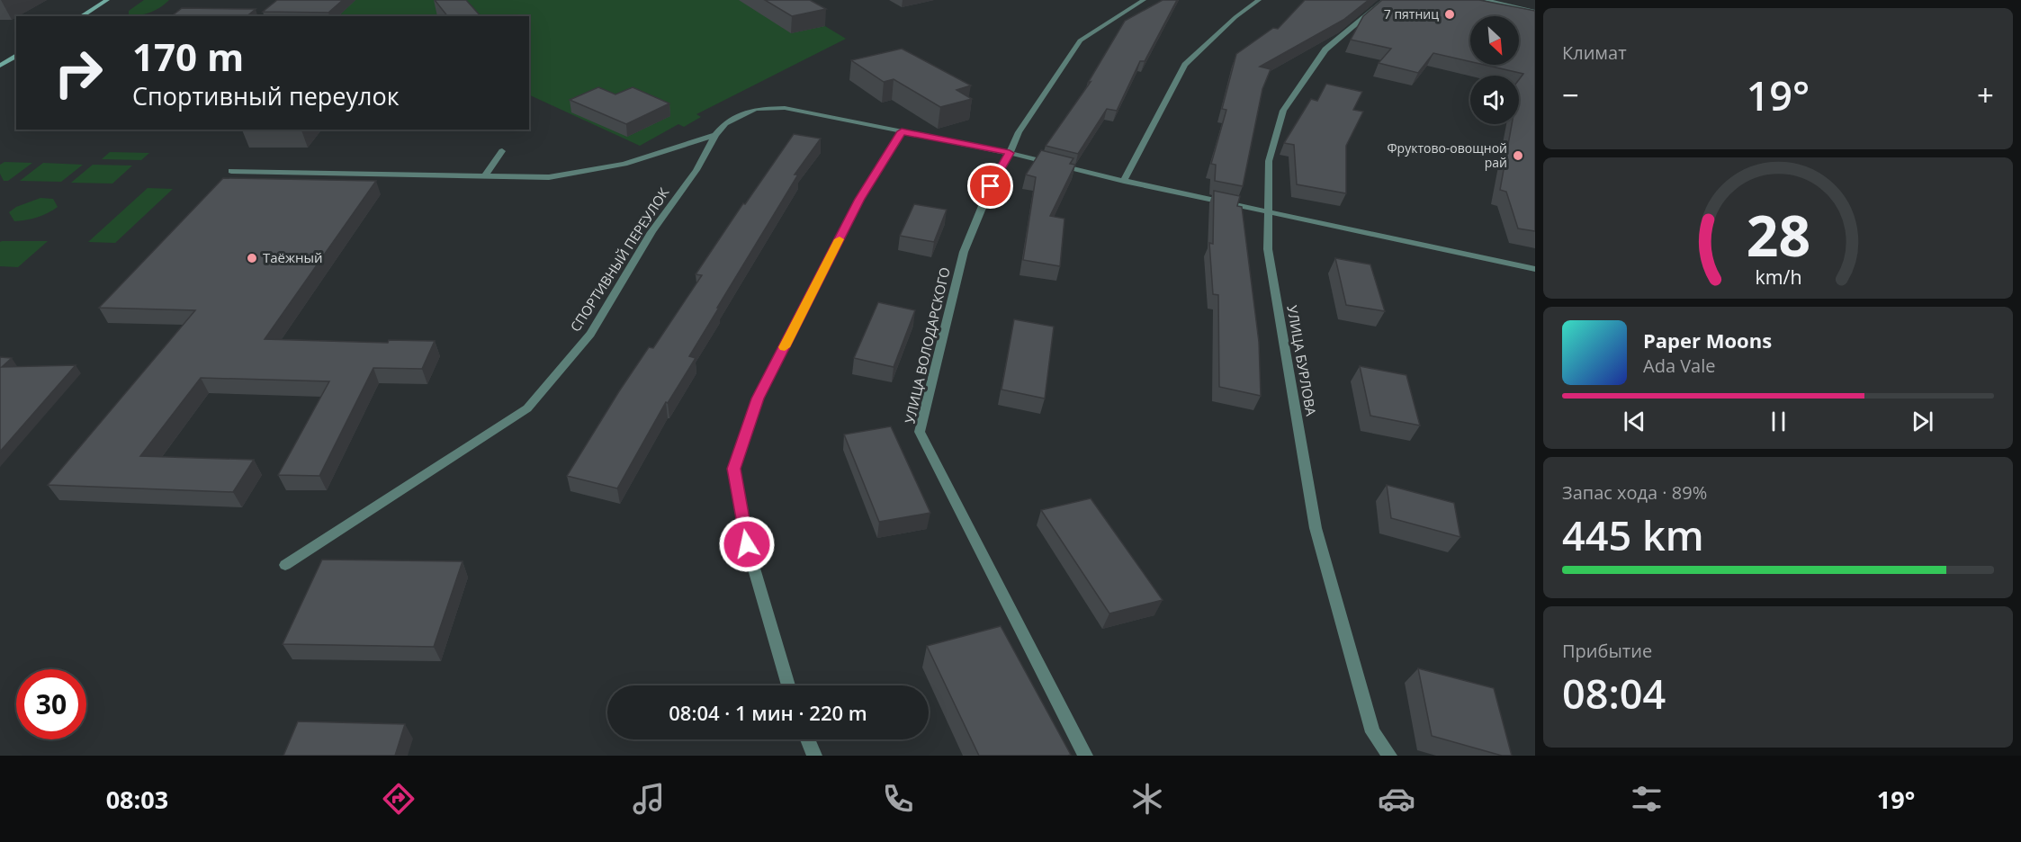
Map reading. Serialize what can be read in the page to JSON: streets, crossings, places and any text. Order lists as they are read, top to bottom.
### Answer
{
  "streets": {
    "street": ["СПОРТИВНЫЙ ПЕРЕУЛОК", "УЛИЦА ВОЛОДАРСКОГО", "УЛИЦА БУРЛОВА"]
  },
  "crossings": [
    ["СПОРТИВНЫЙ ПЕРЕУЛОК", "УЛИЦА ВОЛОДАРСКОГО"],
    ["СПОРТИВНЫЙ ПЕРЕУЛОК", "УЛИЦА БУРЛОВА"]
  ],
  "places": ["7 пятниц", "Фруктово-овощной рай", "Таёжный"],
  "north": "bottom right",
  "page": {
    "tile": [
      "Климат",
      ["Запас хода · 89%", "445 km"],
      ["Прибытие", "08:04"]
    ],
    "turn": ["170 m", "Спортивный переулок"],
    "heat": ["−", "19°", "+"],
    "song": ["Paper Moons", "Ada Vale"],
    "limit": "30",
    "trip": "08:04 · 1 мин · 220 m",
    "tabs": ["08:03", "19°"],
    "gauge": ["28", "km/h"]
  }
}
